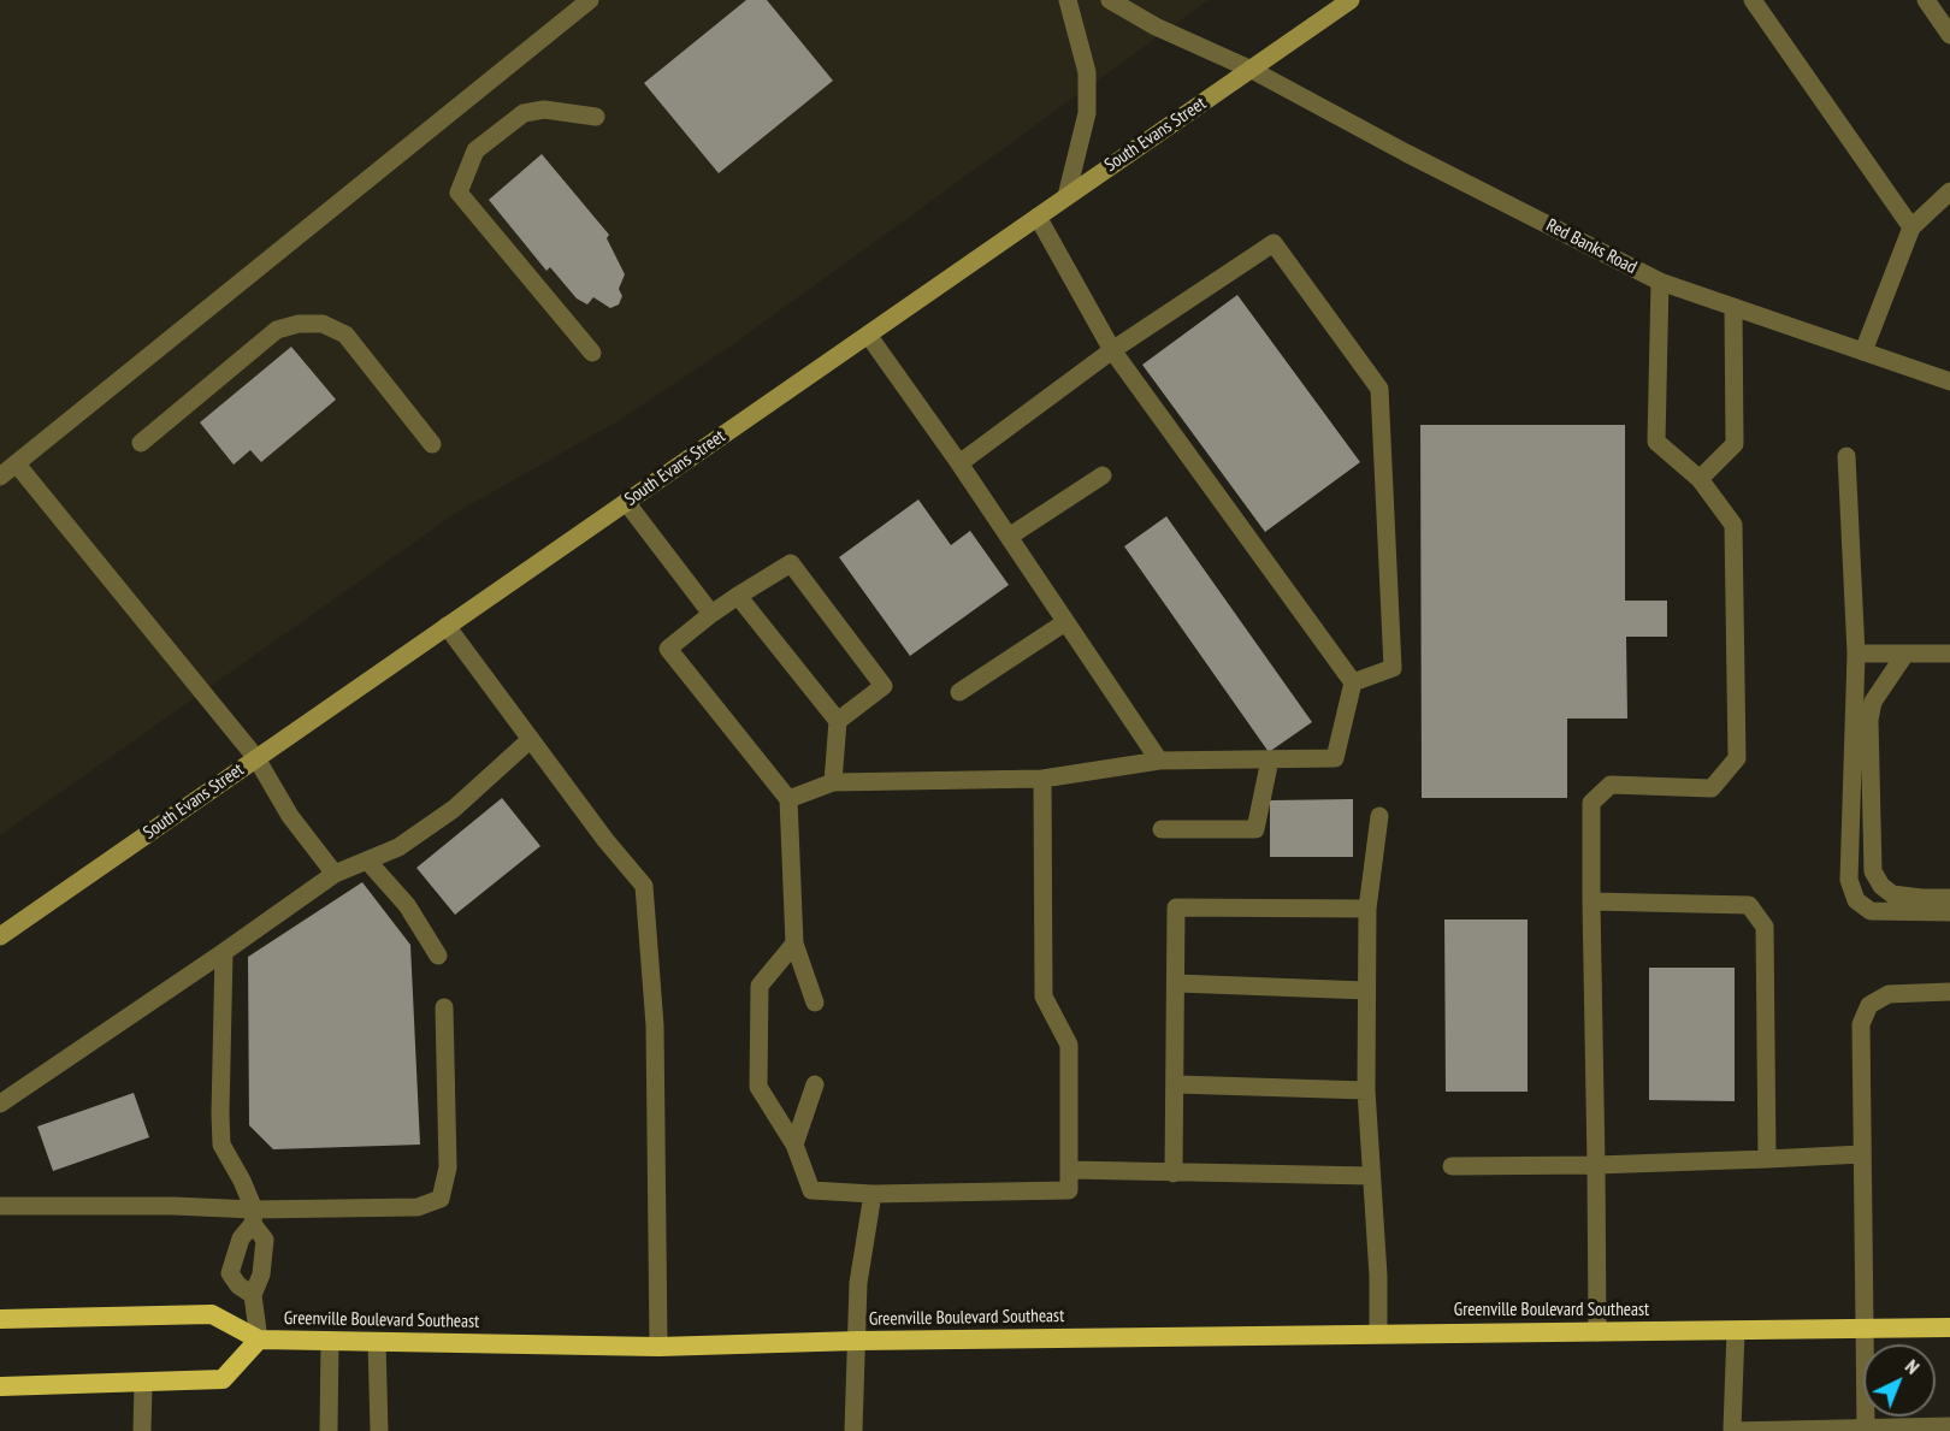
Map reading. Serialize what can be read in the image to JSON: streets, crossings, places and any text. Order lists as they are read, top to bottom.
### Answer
{
  "streets": {
    "highway": ["Greenville Boulevard Southeast"],
    "main road": ["South Evans Street"],
    "street": ["Red Banks Road"]
  },
  "crossings": [
    ["South Evans Street", "Red Banks Road"]
  ],
  "north": "top right"
}
